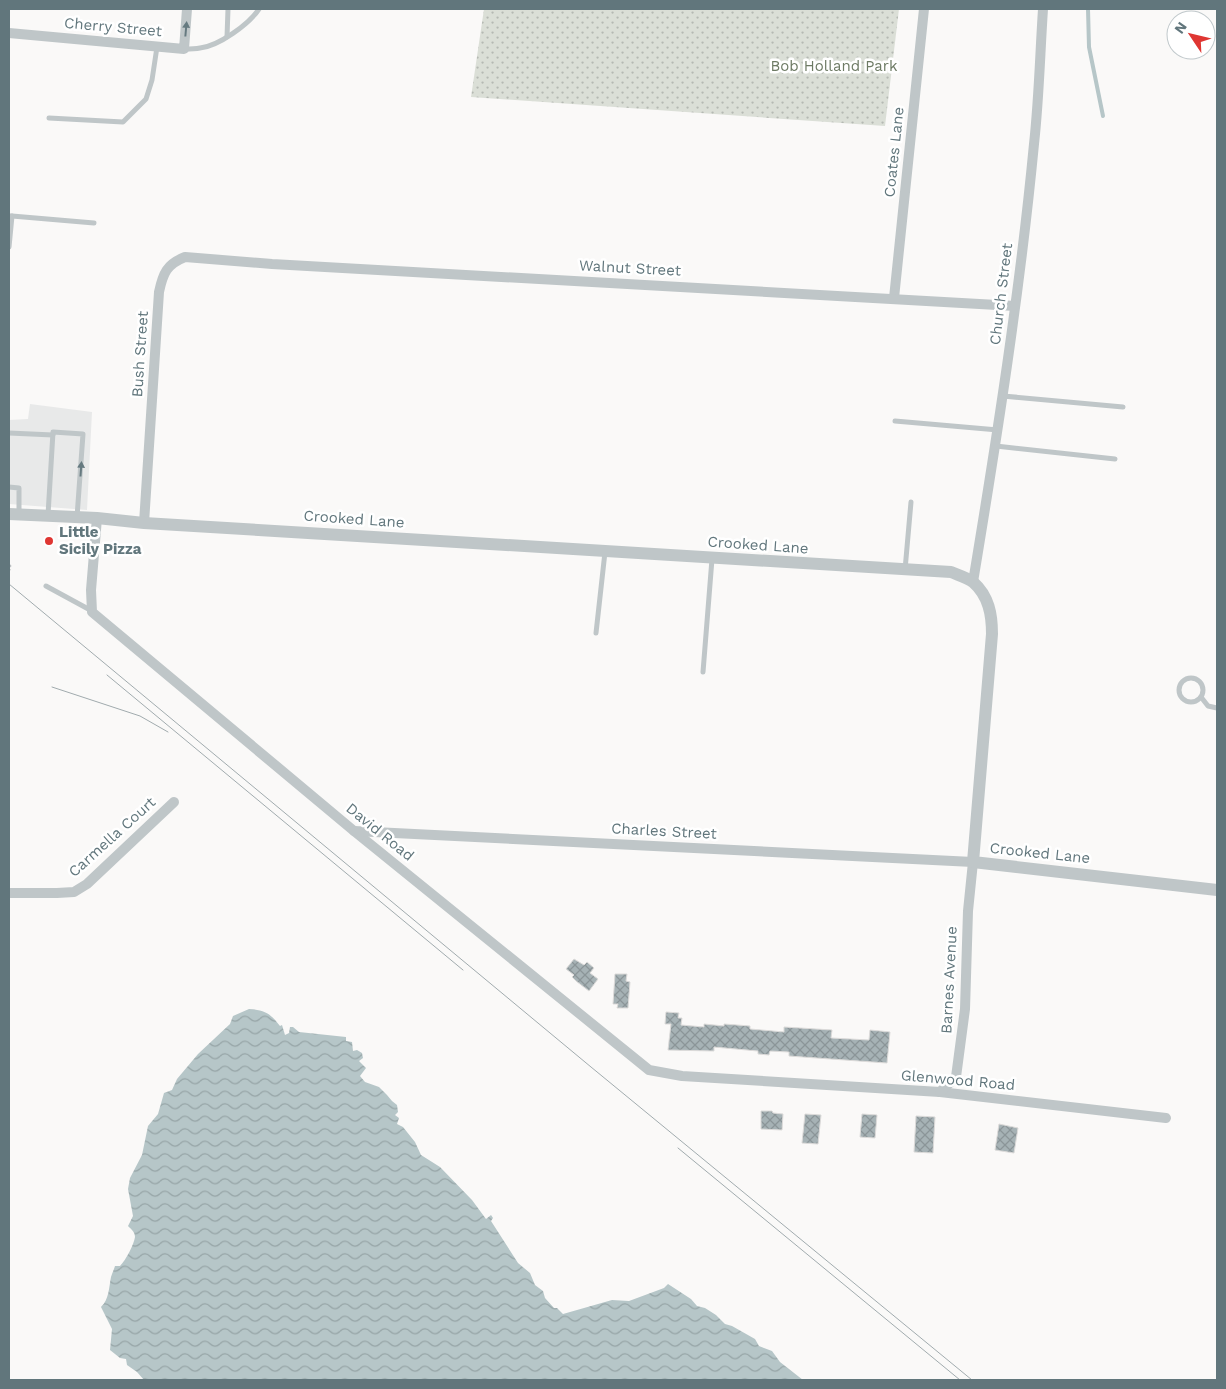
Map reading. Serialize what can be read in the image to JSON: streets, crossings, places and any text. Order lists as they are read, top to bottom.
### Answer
{
  "streets": {
    "street": [
      "Cherry Street",
      "Coates Lane",
      "Walnut Street",
      "Church Street",
      "Bush Street",
      "Crooked Lane",
      "Charles Street",
      "David Road",
      "Carmella Court",
      "Barnes Avenue",
      "Glenwood Road"
    ]
  },
  "crossings": [
    ["Coates Lane", "Walnut Street"],
    ["Walnut Street", "Church Street"],
    ["Walnut Street", "Bush Street"],
    ["Church Street", "Crooked Lane"],
    ["Bush Street", "Crooked Lane"],
    ["Crooked Lane", "Charles Street"],
    ["Crooked Lane", "Barnes Avenue"],
    ["Charles Street", "David Road"],
    ["Charles Street", "Barnes Avenue"],
    ["David Road", "Glenwood Road"],
    ["Barnes Avenue", "Glenwood Road"]
  ],
  "parks": ["Bob Holland Park"],
  "places": ["Little Sicily Pizza"],
  "north": "top left"
}
